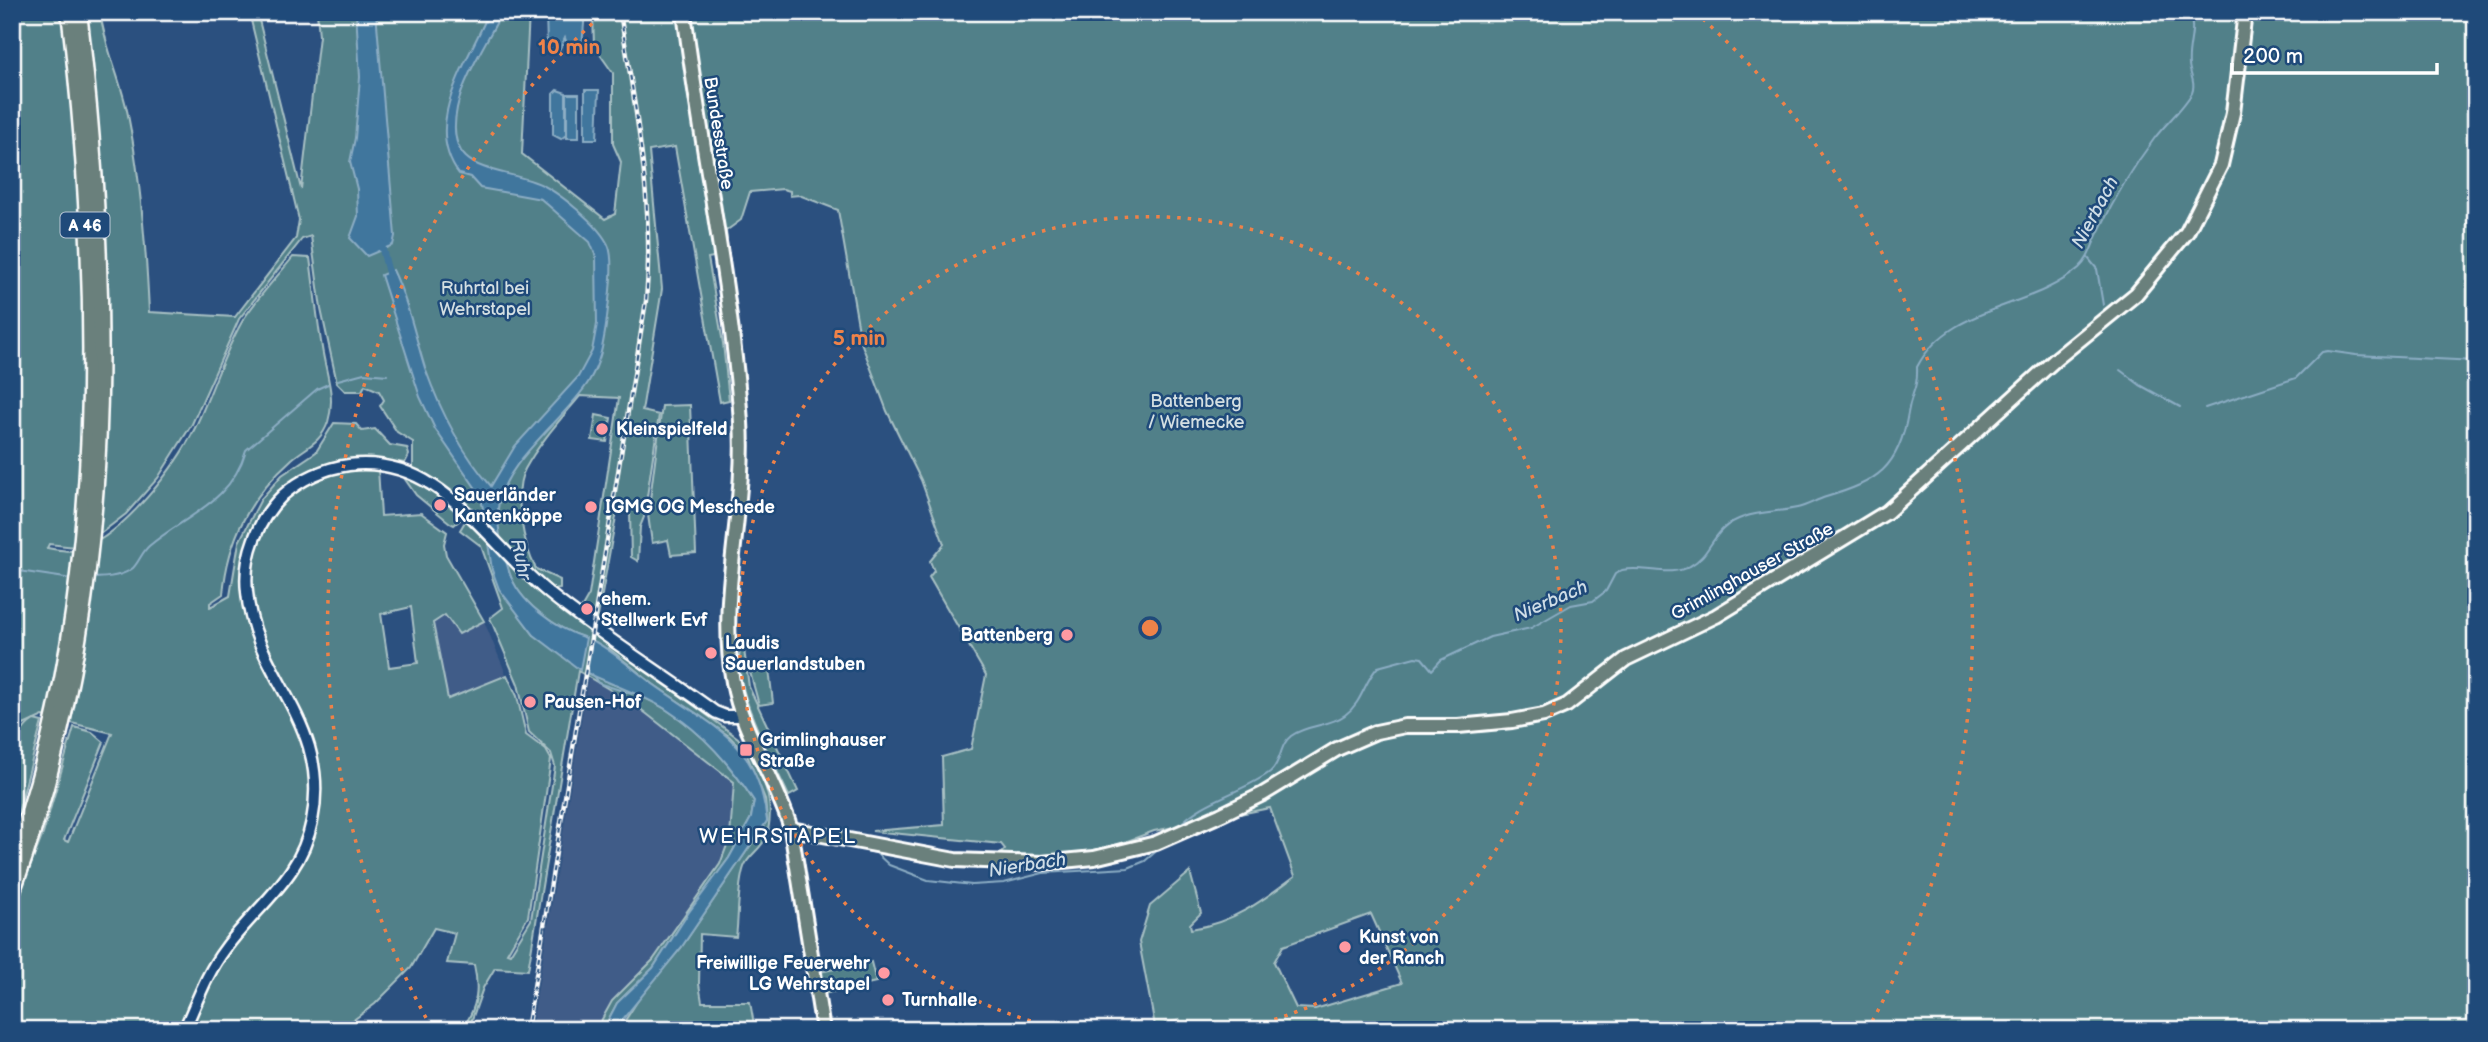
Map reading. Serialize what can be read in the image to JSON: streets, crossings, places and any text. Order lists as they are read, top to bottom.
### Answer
{
  "streets": {
    "highway": ["A 46"],
    "main road": ["Bundesstraße", "Grimlinghauser Straße"]
  },
  "crossings": [
    ["Bundesstraße", "Grimlinghauser Straße"]
  ],
  "districts": ["WEHRSTAPEL"],
  "water": ["Nierbach", "Ruhr"],
  "parks": ["Ruhrtal bei Wehrstapel", "Battenberg / Wiemecke"],
  "places": {
    "other": [
      "Kleinspielfeld",
      "Sauerländer Kantenköppe",
      "IGMG OG Meschede",
      "ehem. Stellwerk Evf",
      "Battenberg",
      "Laudis Sauerlandstuben",
      "Pausen-Hof",
      "Kunst von der Ranch",
      "Freiwillige Feuerwehr LG Wehrstapel",
      "Turnhalle"
    ],
    "transit": ["Grimlinghauser Straße"]
  },
  "scale_bar": "200 m",
  "rings": ["10 min", "5 min"]
}
